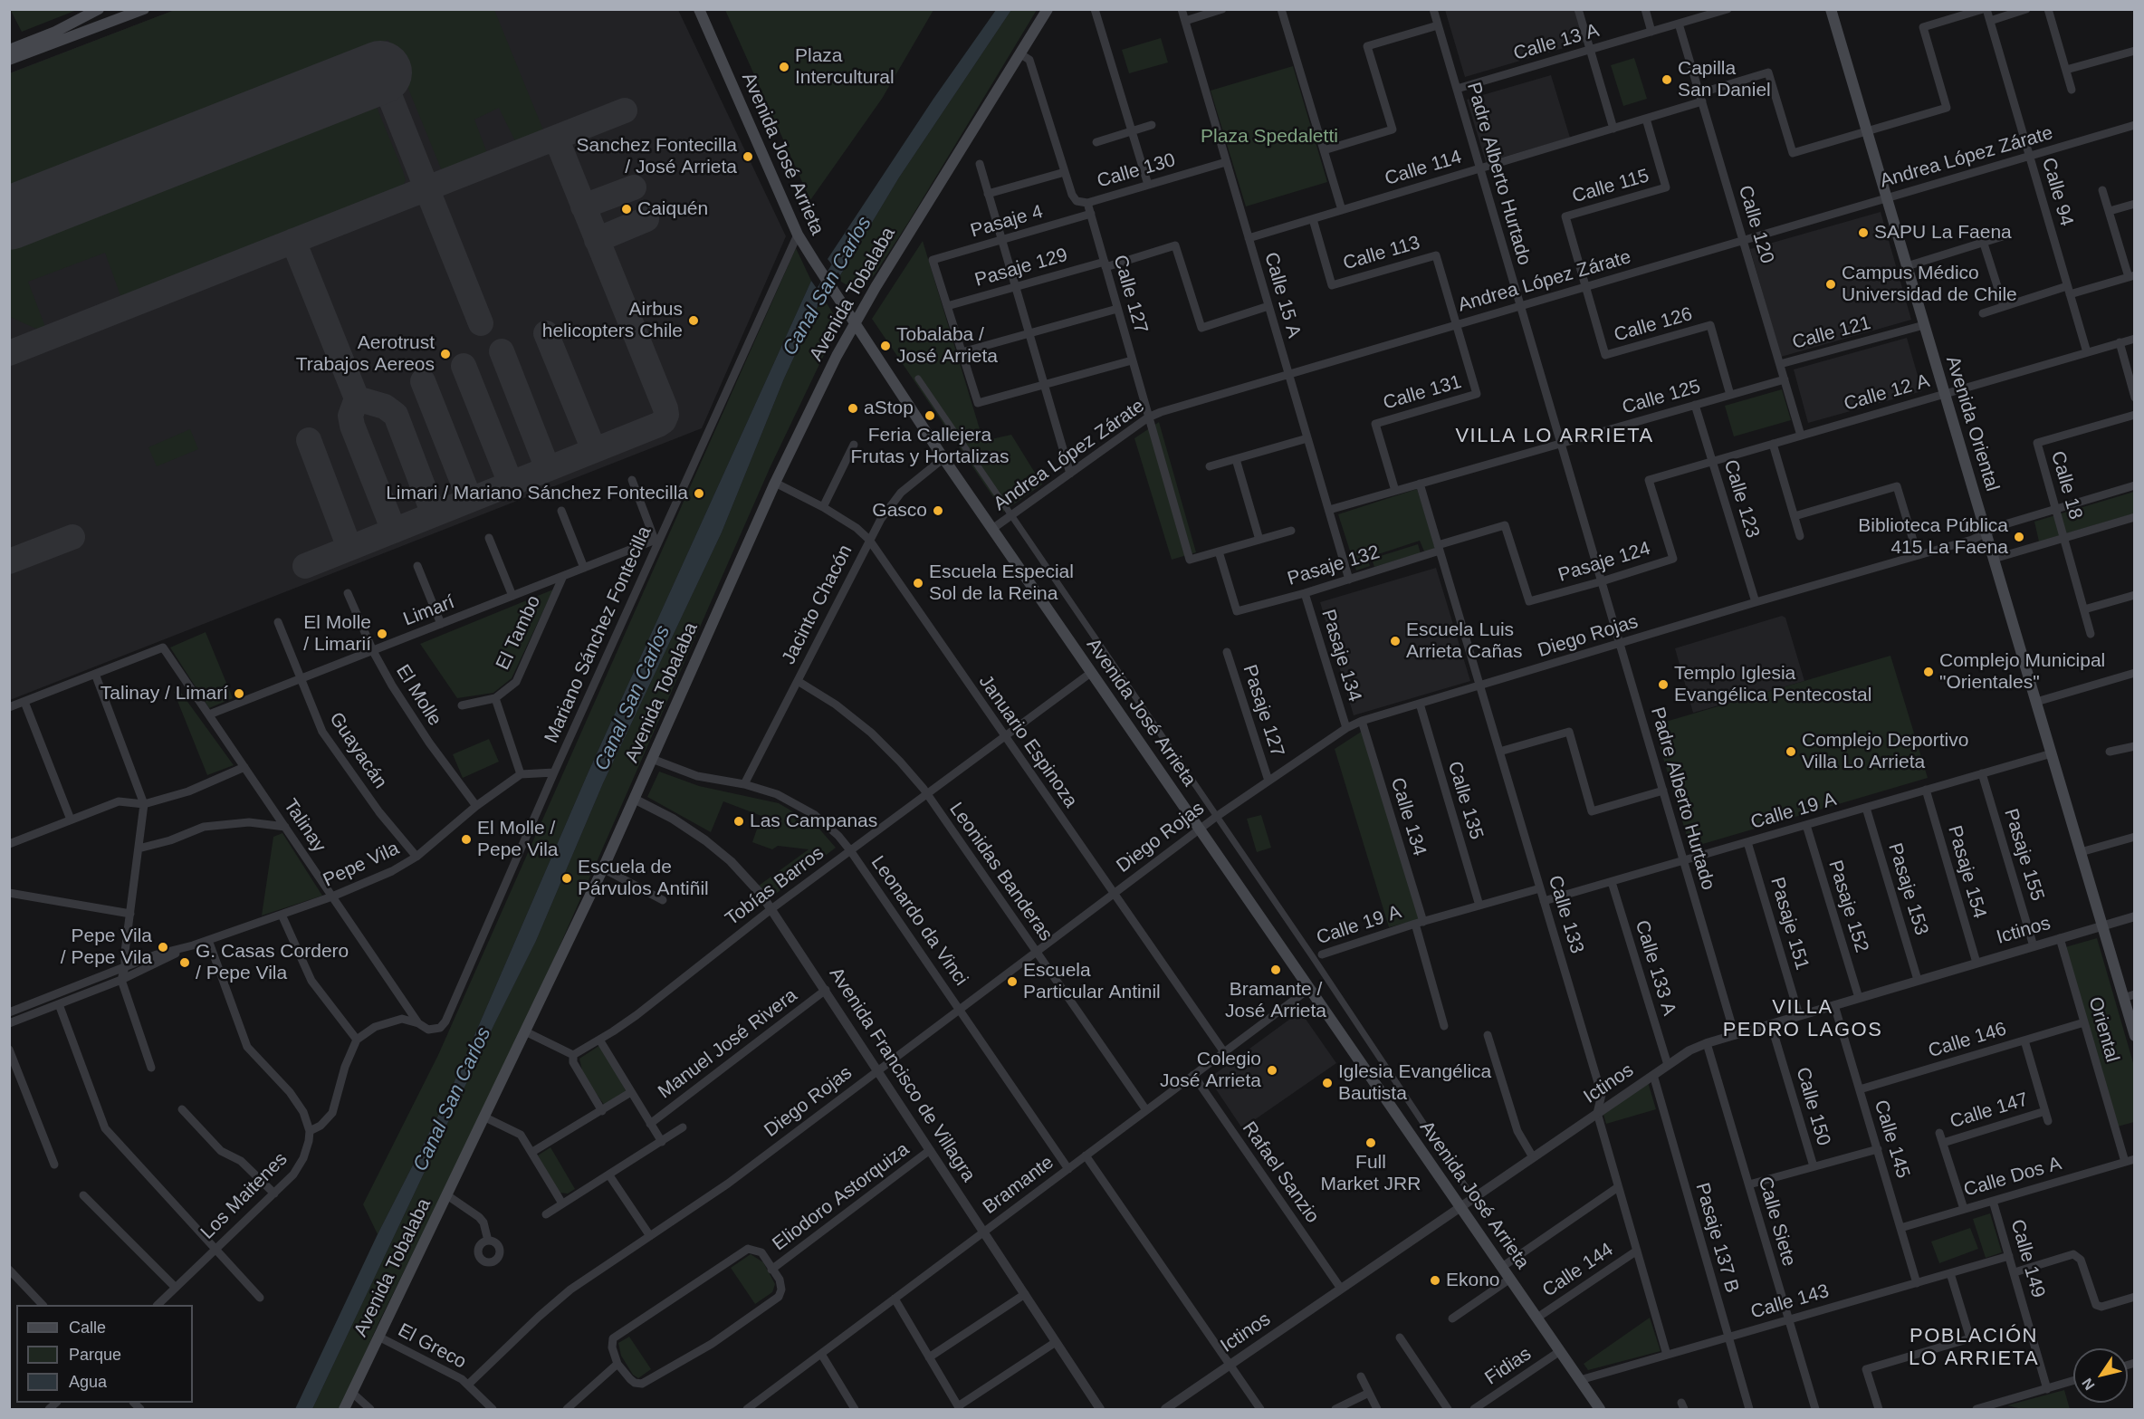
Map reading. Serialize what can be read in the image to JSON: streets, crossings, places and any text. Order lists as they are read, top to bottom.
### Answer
{
  "streets": {
    "main road": ["Avenida José Arrieta", "Avenida Tobalaba", "Avenida Oriental"],
    "street": [
      "Calle 13 A",
      "Andrea López Zárate",
      "Calle 114",
      "Calle 130",
      "Padre Alberto Hurtado",
      "Calle 115",
      "Calle 94",
      "Pasaje 4",
      "Calle 120",
      "Calle 113",
      "Pasaje 129",
      "Calle 127",
      "Calle 15 A",
      "Calle 126",
      "Calle 121",
      "Calle 131",
      "Calle 12 A",
      "Calle 125",
      "Calle 18",
      "Calle 123",
      "Pasaje 124",
      "Pasaje 132",
      "Jacinto Chacón",
      "Limarí",
      "El Tambo",
      "Mariano Sánchez Fontecilla",
      "Diego Rojas",
      "Pasaje 134",
      "El Molle",
      "Pasaje 127",
      "Januario Espinoza",
      "Guayacán",
      "Calle 135",
      "Calle 19 A",
      "Calle 134",
      "Talinay",
      "Pasaje 155",
      "Pepe Vila",
      "Leonidas Banderas",
      "Pasaje 154",
      "Tobías Barros",
      "Pasaje 153",
      "Pasaje 152",
      "Calle 133",
      "Leonardo da Vinci",
      "Pasaje 151",
      "Ictinos",
      "Calle 133 A",
      "Oriental",
      "Calle 146",
      "Manuel José Rivera",
      "Avenida Francisco de Villagra",
      "Calle 150",
      "Calle 147",
      "Calle 145",
      "Rafael Sanzio",
      "Calle Dos A",
      "Bramante",
      "Los Maitenes",
      "Eliodoro Astorquiza",
      "Calle Siete",
      "Pasaje 137 B",
      "Calle 149",
      "Calle 144",
      "Calle 143",
      "El Greco",
      "Fidias"
    ]
  },
  "crossings": [
    ["Calle 13 A", "Padre Alberto Hurtado"],
    ["Calle 13 A", "Calle 120"],
    ["Avenida José Arrieta", "Andrea López Zárate"],
    ["Avenida José Arrieta", "Avenida Tobalaba"],
    ["Avenida José Arrieta", "Jacinto Chacón"],
    ["Avenida José Arrieta", "Mariano Sánchez Fontecilla"],
    ["Avenida José Arrieta", "Diego Rojas"],
    ["Avenida José Arrieta", "Tobías Barros"],
    ["Avenida José Arrieta", "Ictinos"],
    ["Avenida José Arrieta", "Bramante"],
    ["Avenida José Arrieta", "Calle 144"],
    ["Avenida José Arrieta", "Calle 143"],
    ["Avenida José Arrieta", "Fidias"],
    ["Andrea López Zárate", "Padre Alberto Hurtado"],
    ["Andrea López Zárate", "Calle 115"],
    ["Andrea López Zárate", "Calle 94"],
    ["Andrea López Zárate", "Calle 120"],
    ["Andrea López Zárate", "Calle 113"],
    ["Andrea López Zárate", "Calle 127"],
    ["Andrea López Zárate", "Calle 15 A"],
    ["Andrea López Zárate", "Calle 126"],
    ["Andrea López Zárate", "Calle 131"],
    ["Andrea López Zárate", "Avenida Oriental"],
    ["Calle 114", "Padre Alberto Hurtado"],
    ["Calle 114", "Calle 115"],
    ["Calle 114", "Calle 120"],
    ["Calle 114", "Calle 113"],
    ["Calle 114", "Calle 15 A"],
    ["Calle 114", "Avenida Oriental"],
    ["Calle 130", "Calle 127"],
    ["Calle 130", "Calle 15 A"],
    ["Padre Alberto Hurtado", "Calle 125"],
    ["Padre Alberto Hurtado", "Pasaje 124"],
    ["Padre Alberto Hurtado", "Diego Rojas"],
    ["Padre Alberto Hurtado", "Calle 19 A"],
    ["Padre Alberto Hurtado", "Ictinos"],
    ["Calle 115", "Calle 126"],
    ["Calle 94", "Calle 12 A"],
    ["Pasaje 4", "Pasaje 129"],
    ["Pasaje 4", "Calle 127"],
    ["Calle 120", "Calle 121"],
    ["Calle 120", "Calle 12 A"],
    ["Calle 120", "Calle 125"],
    ["Calle 113", "Calle 131"],
    ["Pasaje 129", "Calle 127"],
    ["Pasaje 129", "Calle 15 A"],
    ["Avenida Tobalaba", "Calle 127"],
    ["Avenida Tobalaba", "Januario Espinoza"],
    ["Avenida Tobalaba", "Leonardo da Vinci"],
    ["Avenida Tobalaba", "Avenida Francisco de Villagra"],
    ["Avenida Tobalaba", "El Greco"],
    ["Calle 127", "Pasaje 132"],
    ["Calle 15 A", "Calle 125"],
    ["Calle 15 A", "Pasaje 132"],
    ["Calle 126", "Calle 125"],
    ["Calle 121", "Avenida Oriental"],
    ["Calle 131", "Calle 125"],
    ["Calle 12 A", "Avenida Oriental"],
    ["Calle 12 A", "Calle 123"],
    ["Calle 12 A", "Pasaje 124"],
    ["Calle 125", "Calle 123"],
    ["Calle 125", "Calle 133"],
    ["Avenida Oriental", "Diego Rojas"],
    ["Avenida Oriental", "Calle 19 A"],
    ["Avenida Oriental", "Ictinos"],
    ["Calle 18", "Diego Rojas"],
    ["Calle 123", "Diego Rojas"],
    ["Pasaje 124", "Pasaje 132"],
    ["Pasaje 132", "Pasaje 134"],
    ["Pasaje 132", "Calle 133"],
    ["Jacinto Chacón", "Januario Espinoza"],
    ["Jacinto Chacón", "Leonidas Banderas"],
    ["Jacinto Chacón", "Leonardo da Vinci"],
    ["Limarí", "El Tambo"],
    ["Limarí", "Mariano Sánchez Fontecilla"],
    ["Limarí", "El Molle"],
    ["Limarí", "Guayacán"],
    ["Limarí", "Talinay"],
    ["Mariano Sánchez Fontecilla", "Talinay"],
    ["Diego Rojas", "Pasaje 134"],
    ["Diego Rojas", "Pasaje 127"],
    ["Diego Rojas", "Januario Espinoza"],
    ["Diego Rojas", "Calle 135"],
    ["Diego Rojas", "Calle 134"],
    ["Diego Rojas", "Leonidas Banderas"],
    ["Diego Rojas", "Calle 133"],
    ["Diego Rojas", "Leonardo da Vinci"],
    ["Diego Rojas", "Avenida Francisco de Villagra"],
    ["Diego Rojas", "El Greco"],
    ["El Molle", "Pepe Vila"],
    ["Januario Espinoza", "Tobías Barros"],
    ["Januario Espinoza", "Bramante"],
    ["Guayacán", "Pepe Vila"],
    ["Calle 135", "Calle 19 A"],
    ["Calle 19 A", "Calle 134"],
    ["Calle 19 A", "Pasaje 155"],
    ["Calle 19 A", "Pasaje 154"],
    ["Calle 19 A", "Pasaje 153"],
    ["Calle 19 A", "Pasaje 152"],
    ["Calle 19 A", "Calle 133"],
    ["Calle 19 A", "Pasaje 151"],
    ["Calle 19 A", "Calle 133 A"],
    ["Talinay", "Pepe Vila"],
    ["Pasaje 155", "Ictinos"],
    ["Leonidas Banderas", "Tobías Barros"],
    ["Leonidas Banderas", "Bramante"],
    ["Pasaje 154", "Ictinos"],
    ["Tobías Barros", "Leonardo da Vinci"],
    ["Tobías Barros", "Avenida Francisco de Villagra"],
    ["Pasaje 153", "Ictinos"],
    ["Pasaje 152", "Ictinos"],
    ["Calle 133", "Ictinos"],
    ["Calle 133", "Calle 144"],
    ["Calle 133", "Calle 143"],
    ["Leonardo da Vinci", "Bramante"],
    ["Pasaje 151", "Ictinos"],
    ["Ictinos", "Calle 133 A"],
    ["Ictinos", "Oriental"],
    ["Ictinos", "Calle 150"],
    ["Ictinos", "Calle 145"],
    ["Ictinos", "Rafael Sanzio"],
    ["Ictinos", "Calle Siete"],
    ["Ictinos", "Pasaje 137 B"],
    ["Oriental", "Calle 146"],
    ["Oriental", "Calle Dos A"],
    ["Calle 146", "Calle 147"],
    ["Calle 146", "Calle 145"],
    ["Manuel José Rivera", "Avenida Francisco de Villagra"],
    ["Avenida Francisco de Villagra", "Bramante"],
    ["Avenida Francisco de Villagra", "Eliodoro Astorquiza"],
    ["Calle 147", "Calle Dos A"],
    ["Calle 145", "Calle Dos A"],
    ["Calle 145", "Calle 143"],
    ["Rafael Sanzio", "Bramante"],
    ["Calle Dos A", "Calle 149"],
    ["Calle Siete", "Calle 143"],
    ["Pasaje 137 B", "Calle 143"],
    ["Calle 149", "Calle 143"]
  ],
  "districts": ["VILLA LO ARRIETA", "VILLA PEDRO LAGOS", "POBLACIÓN LO ARRIETA"],
  "water": ["Canal San Carlos"],
  "parks": ["Plaza Spedaletti"],
  "places": [
    "Plaza Intercultural",
    "Capilla San Daniel",
    "Sanchez Fontecilla / José Arrieta",
    "Caiquén",
    "SAPU La Faena",
    "Campus Médico Universidad de Chile",
    "Airbus helicopters Chile",
    "Tobalaba / José Arrieta",
    "Aerotrust Trabajos Aereos",
    "aStop",
    "Feria Callejera Frutas y Hortalizas",
    "Limari / Mariano Sánchez Fontecilla",
    "Gasco",
    "Biblioteca Pública 415 La Faena",
    "Escuela Especial Sol de la Reina",
    "El Molle / Limarií",
    "Escuela Luis Arrieta Cañas",
    "Complejo Municipal \"Orientales\"",
    "Templo Iglesia Evangélica Pentecostal",
    "Talinay / Limarí",
    "Complejo Deportivo Villa Lo Arrieta",
    "Las Campanas",
    "El Molle / Pepe Vila",
    "Escuela de Párvulos Antiñil",
    "Pepe Vila / Pepe Vila",
    "G. Casas Cordero / Pepe Vila",
    "Bramante / José Arrieta",
    "Escuela Particular Antinil",
    "Colegio José Arrieta",
    "Iglesia Evangélica Bautista",
    "Full Market JRR",
    "Ekono"
  ],
  "legend": ["Calle", "Parque", "Agua"],
  "north": "bottom left"
}
